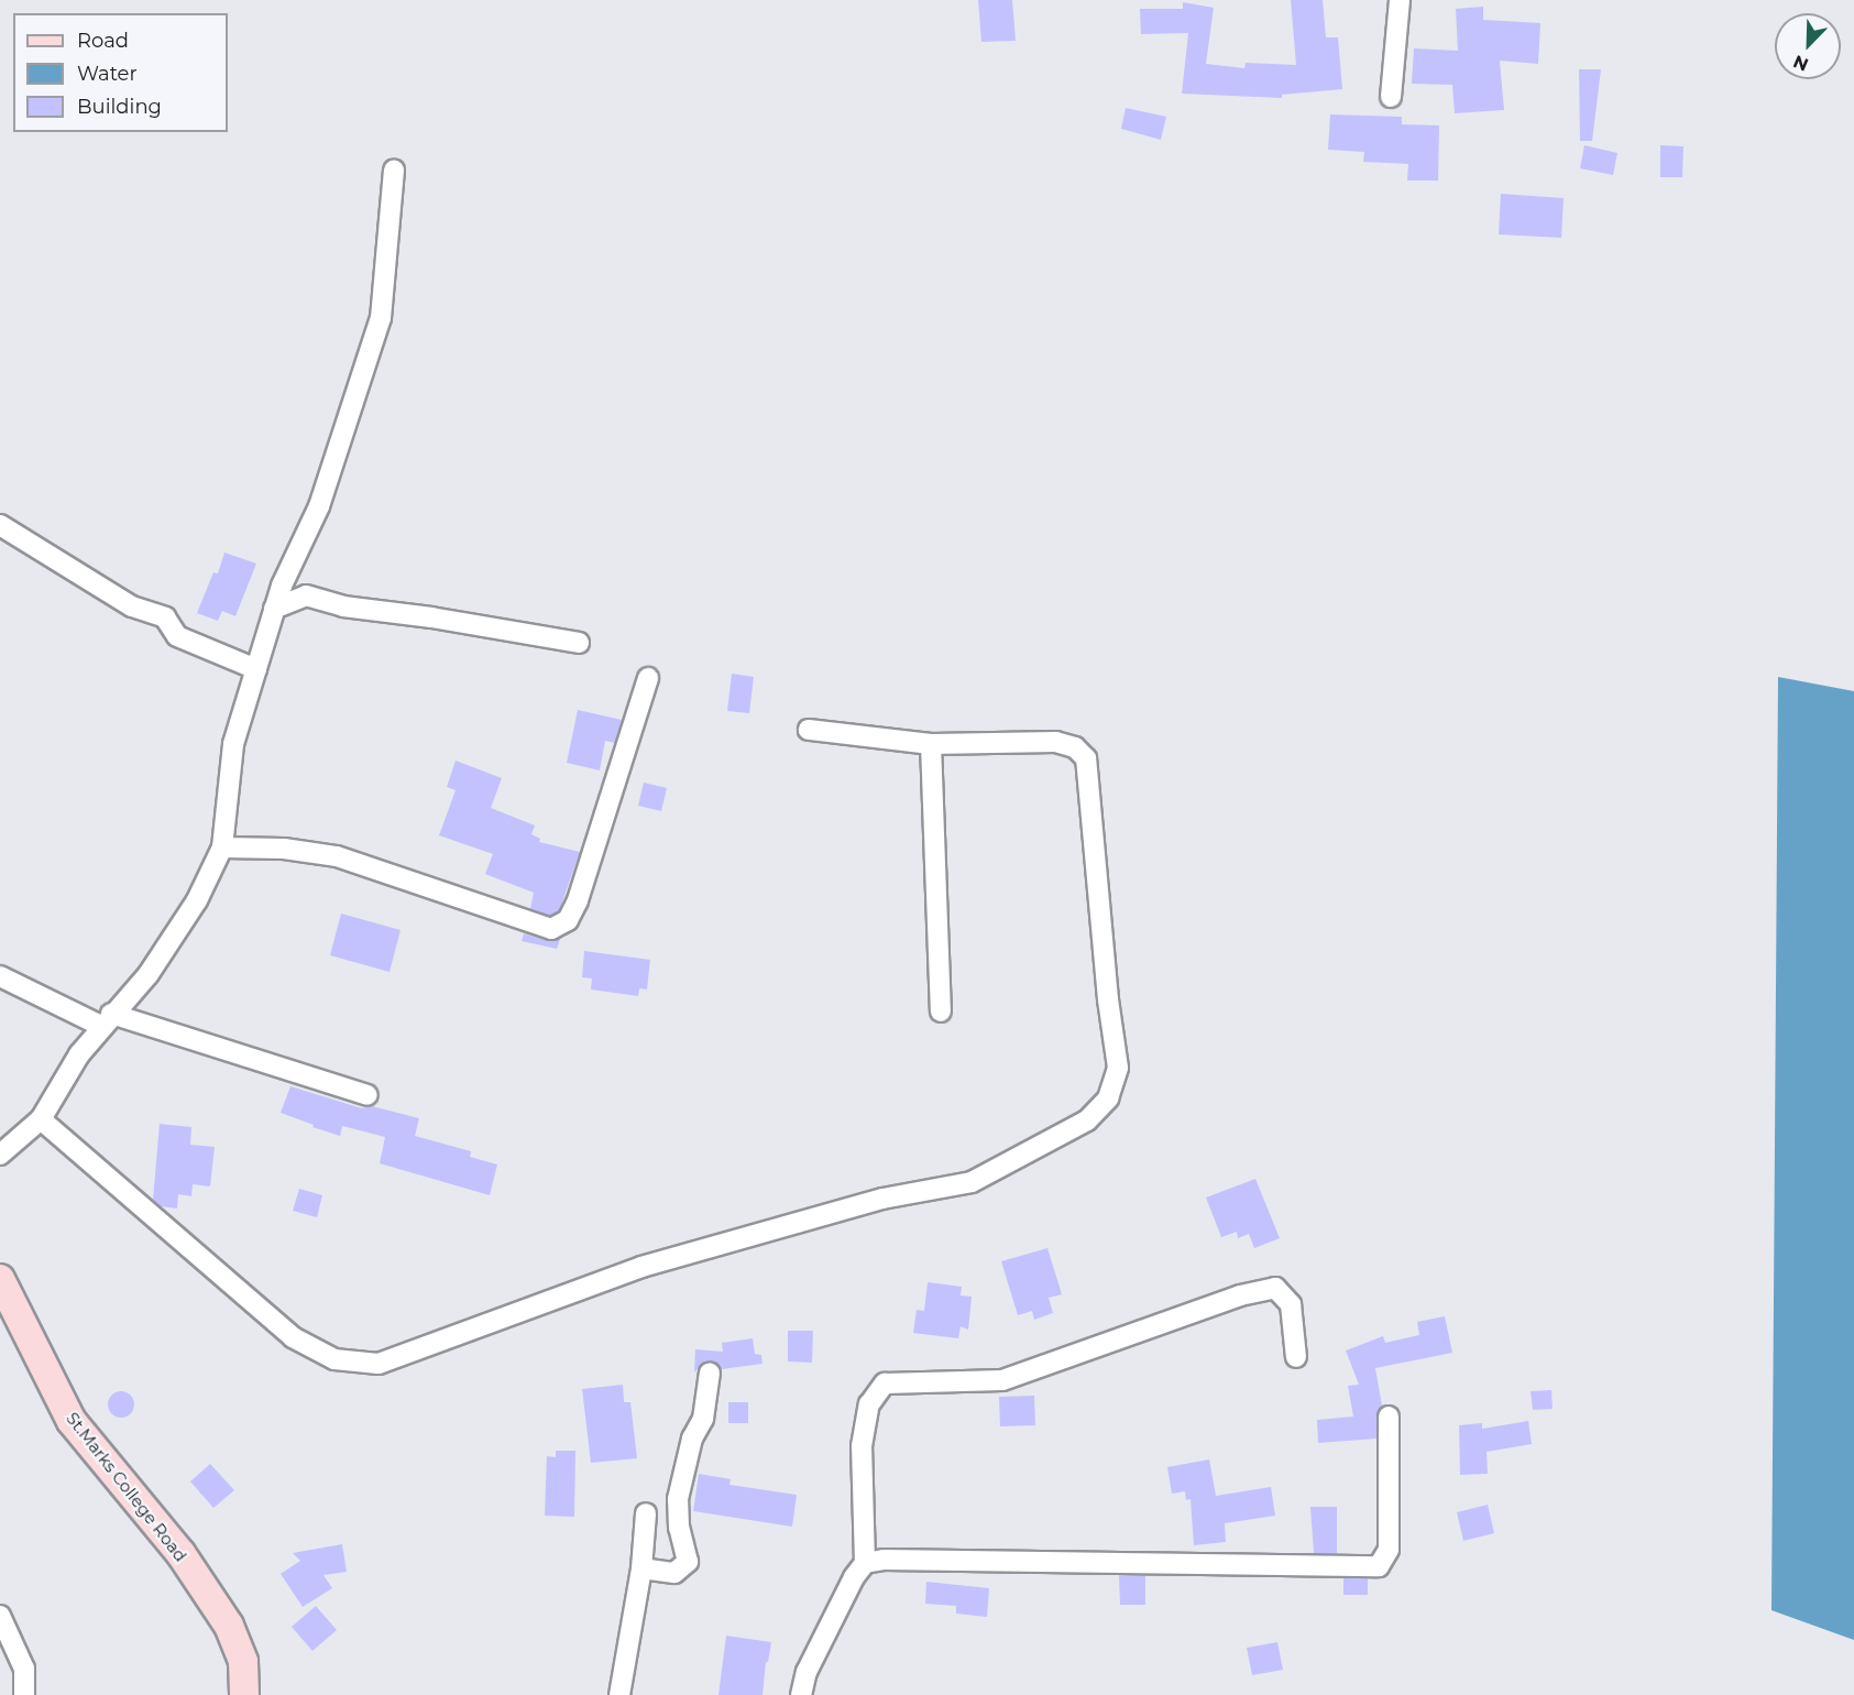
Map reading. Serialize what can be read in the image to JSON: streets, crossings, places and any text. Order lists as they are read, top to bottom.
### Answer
{
  "streets": {
    "main road": ["St.Marks College Road"]
  },
  "legend": ["Road", "Water", "Building"],
  "north": "bottom left"
}
